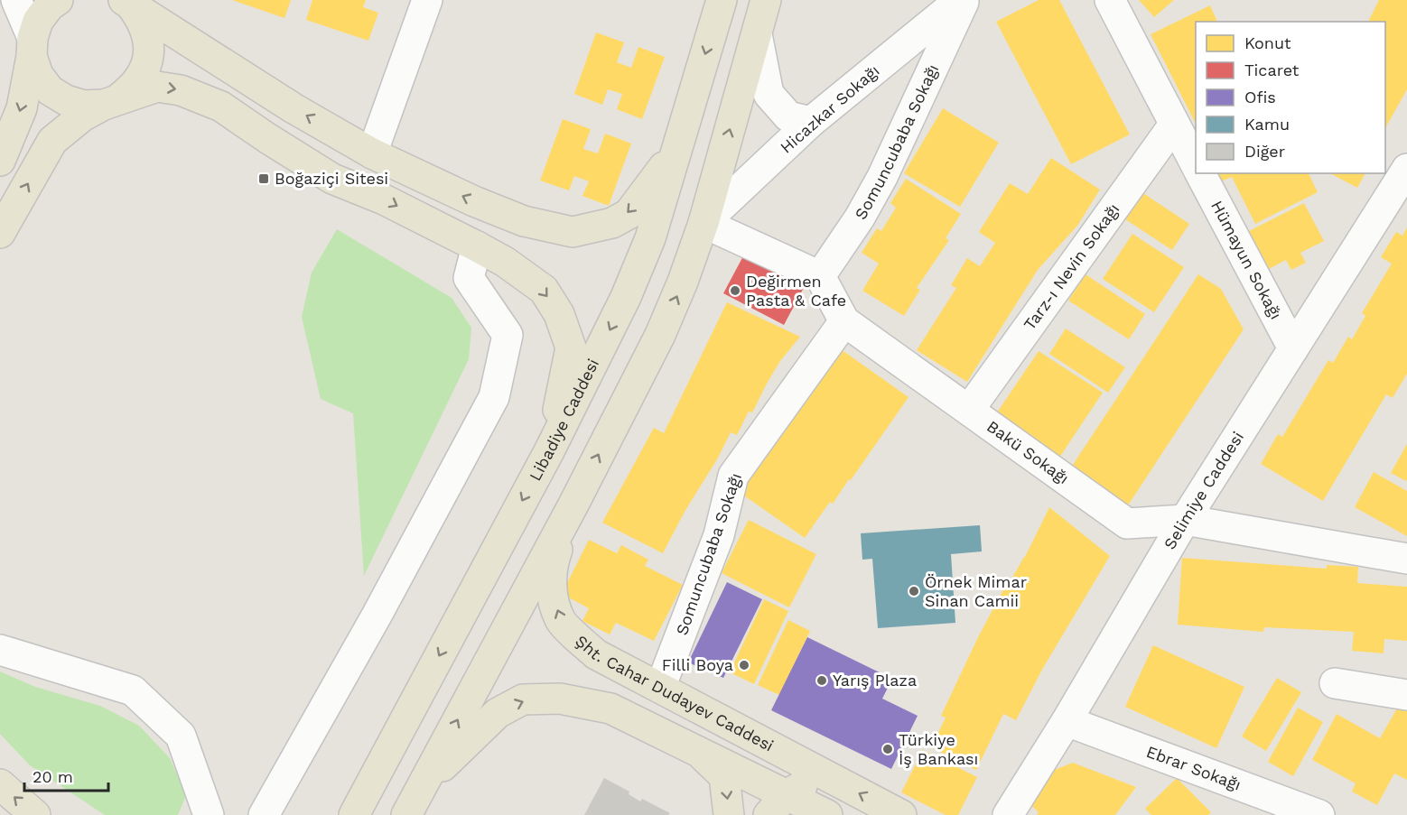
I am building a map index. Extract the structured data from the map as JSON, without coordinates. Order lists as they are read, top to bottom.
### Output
{
  "streets": {
    "main road": ["Libadiye Caddesi", "Şht. Cahar Dudayev Caddesi"],
    "street": [
      "Hicazkar Sokağı",
      "Somuncubaba Sokağı",
      "Hümayun Sokağı",
      "Tarz-ı Nevin Sokağı",
      "Bakü Sokağı",
      "Selimiye Caddesi",
      "Ebrar Sokağı"
    ]
  },
  "crossings": [
    ["Somuncubaba Sokağı", "Bakü Sokağı"],
    ["Somuncubaba Sokağı", "Şht. Cahar Dudayev Caddesi"],
    ["Hümayun Sokağı", "Selimiye Caddesi"],
    ["Tarz-ı Nevin Sokağı", "Bakü Sokağı"],
    ["Bakü Sokağı", "Selimiye Caddesi"],
    ["Selimiye Caddesi", "Ebrar Sokağı"]
  ],
  "one_way": ["Şht. Cahar Dudayev Caddesi"],
  "places": {
    "transit": ["Boğaziçi Sitesi"],
    "other": [
      "Değirmen Pasta & Cafe",
      "Örnek Mimar Sinan Camii",
      "Filli Boya",
      "Yarış Plaza",
      "Türkiye İş Bankası"
    ]
  },
  "legend": [
    "Konut",
    "Ticaret",
    "Ofis",
    "Kamu",
    "Diğer"
  ],
  "scale_bar": "20 m"
}
